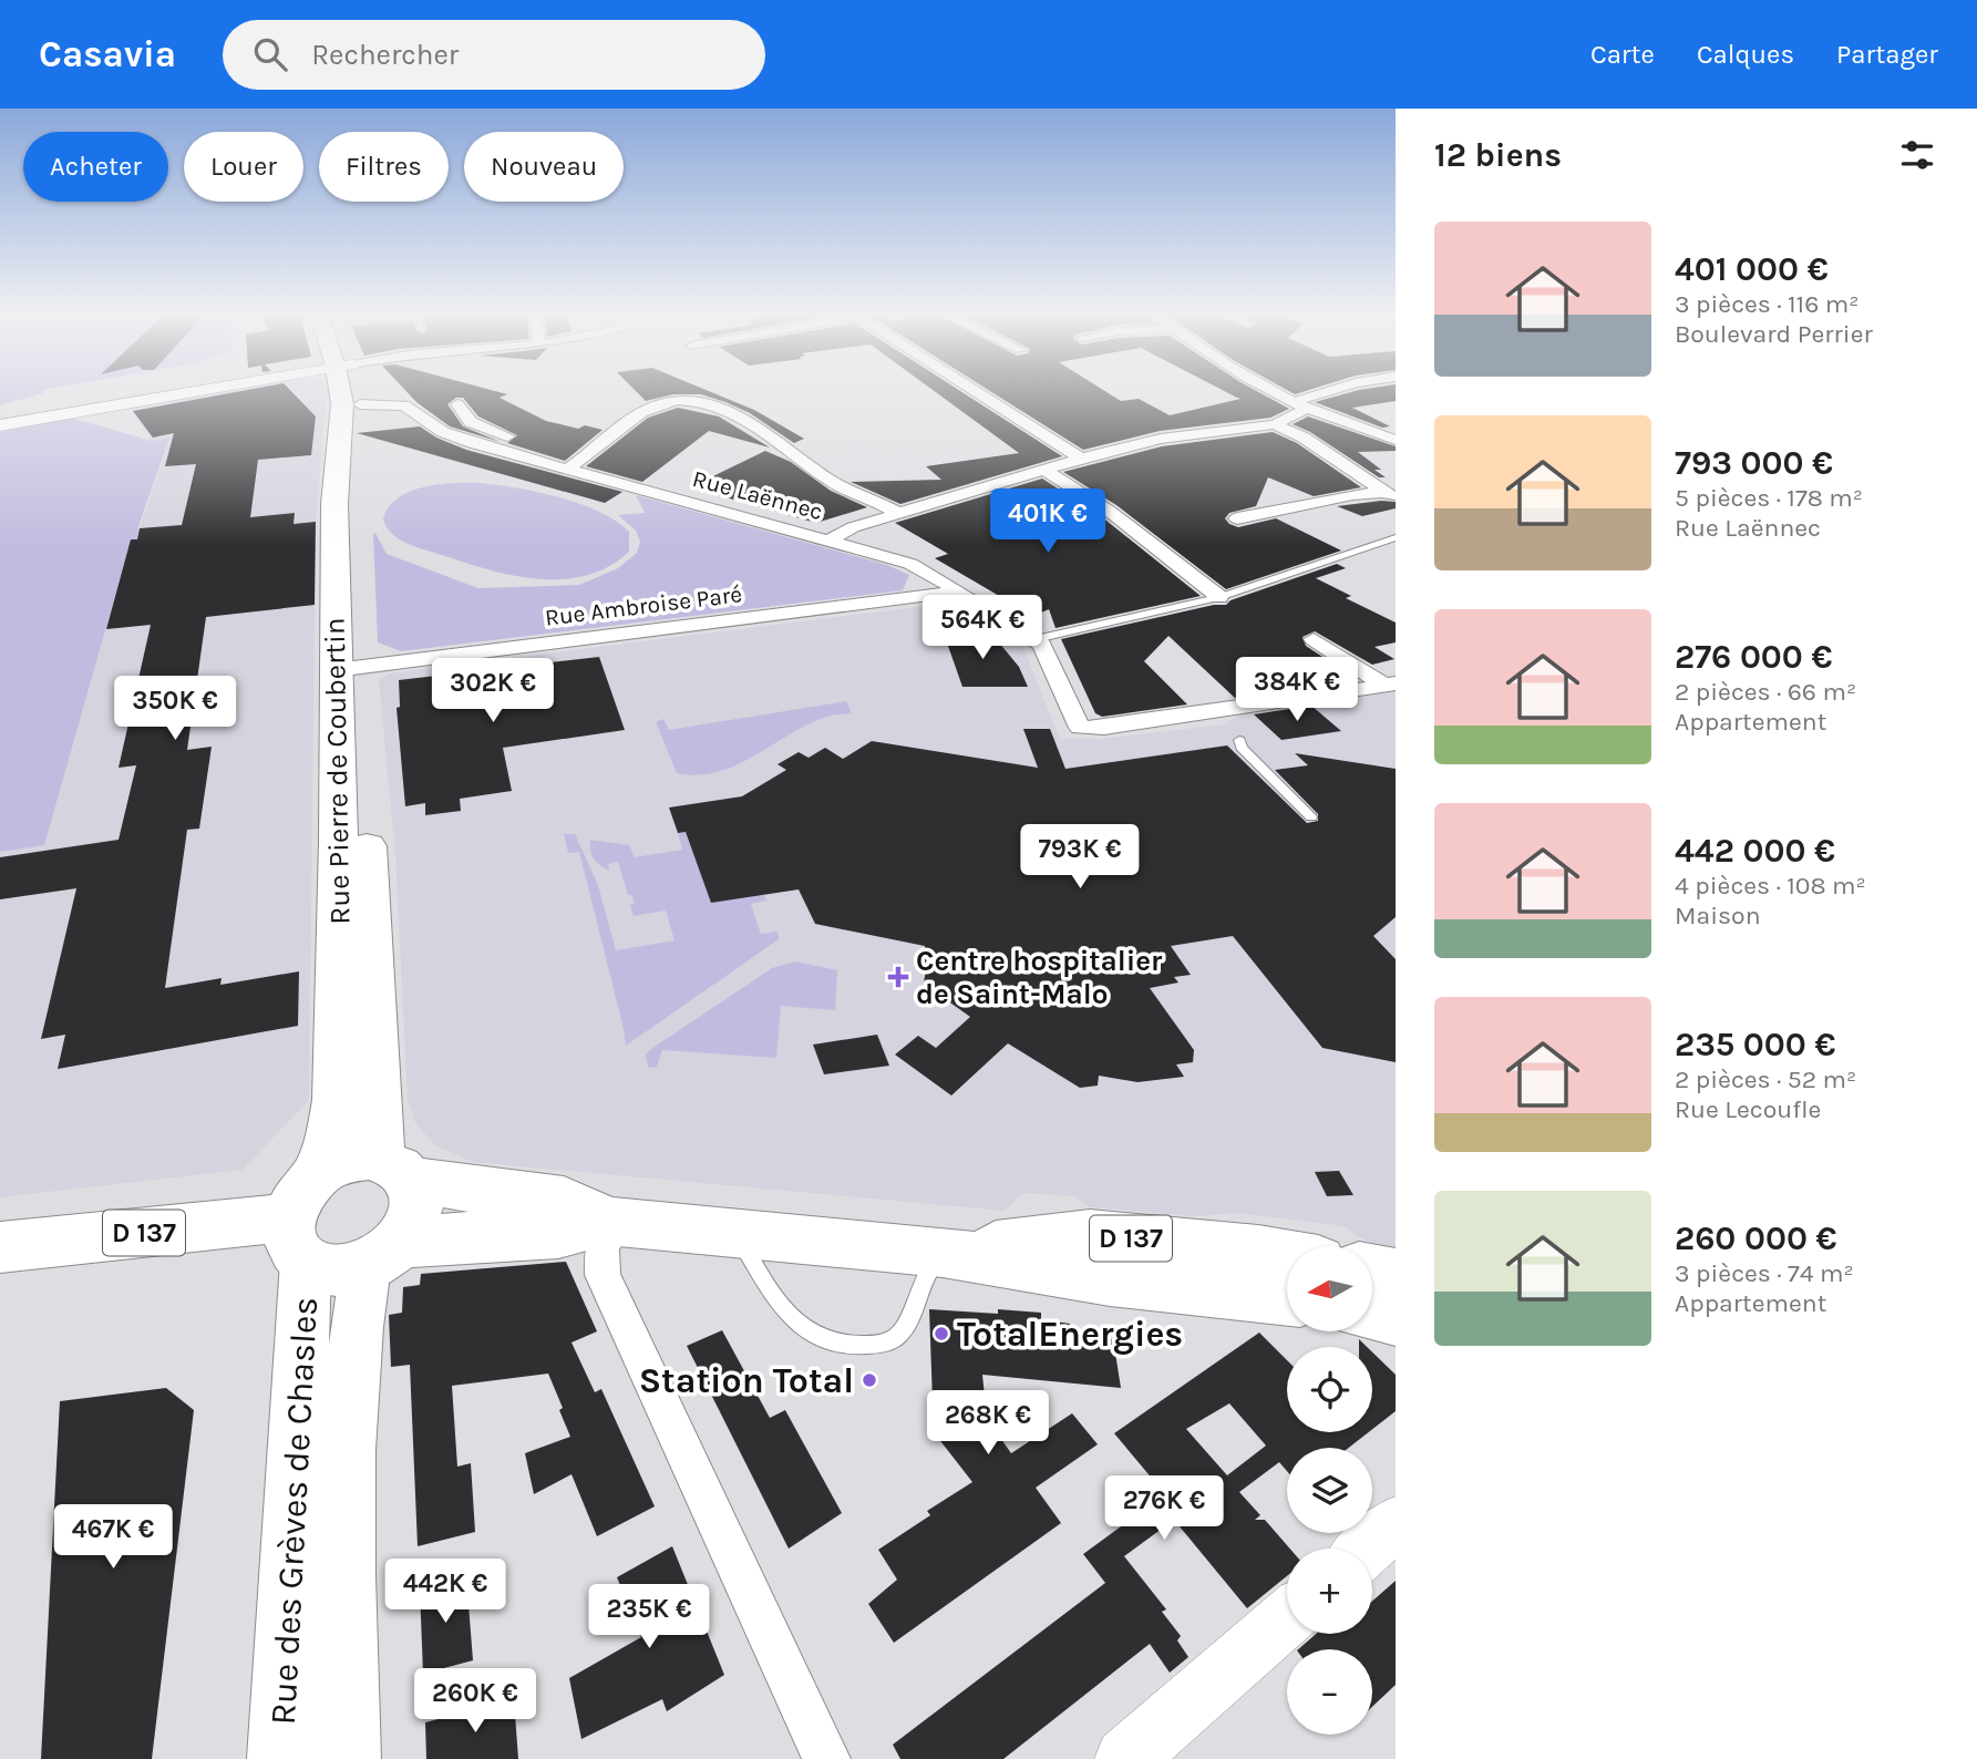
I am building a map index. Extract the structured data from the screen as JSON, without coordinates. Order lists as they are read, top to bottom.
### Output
{
  "streets": {
    "main road": ["Rue Pierre de Coubertin", "D 137", "Rue des Grèves de Chasles"],
    "street": ["Rue Laënnec", "Rue Ambroise Paré"]
  },
  "crossings": [
    ["Rue Laënnec", "Rue Ambroise Paré"],
    ["Rue Laënnec", "Rue Pierre de Coubertin"],
    ["Rue Ambroise Paré", "Rue Pierre de Coubertin"],
    ["Rue Pierre de Coubertin", "D 137"],
    ["Rue Pierre de Coubertin", "Rue des Grèves de Chasles"],
    ["D 137", "Rue des Grèves de Chasles"]
  ],
  "places": {
    "health": ["Centre hospitalier de Saint-Malo"],
    "other": ["TotalEnergies", "Station Total"]
  },
  "north": "left",
  "page": {
    "header": "Casavia",
    "search": "Rechercher",
    "nav": ["Carte", "Calques", "Partager"],
    "heading": "12 biens",
    "chip": [
      "Acheter",
      "Louer",
      "Filtres",
      "Nouveau"
    ],
    "list": [
      {
        "name": "401 000 €",
        "note": "3 pièces · 116 m² · Boulevard Perrier"
      },
      {
        "name": "793 000 €",
        "note": "5 pièces · 178 m² · Rue Laënnec"
      },
      {
        "name": "276 000 €",
        "note": "2 pièces · 66 m² · Appartement"
      },
      {
        "name": "442 000 €",
        "note": "4 pièces · 108 m² · Maison"
      },
      {
        "name": "235 000 €",
        "note": "2 pièces · 52 m² · Rue Lecoufle"
      },
      {
        "name": "260 000 €",
        "note": "3 pièces · 74 m² · Appartement"
      }
    ],
    "price": [
      "401K €",
      "564K €",
      "384K €",
      "302K €",
      "350K €",
      "793K €",
      "268K €",
      "276K €",
      "467K €",
      "442K €",
      "235K €",
      "260K €"
    ],
    "map_buttons": ["+", "−"]
  }
}
